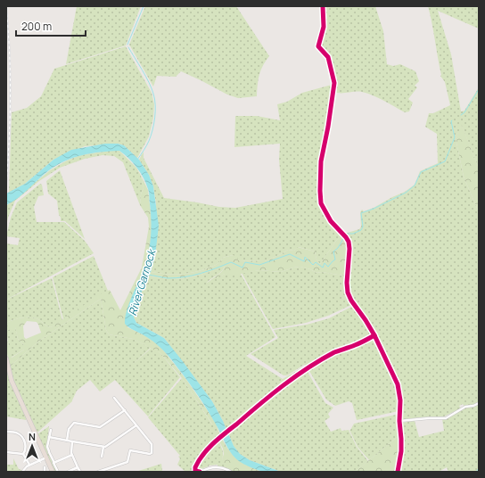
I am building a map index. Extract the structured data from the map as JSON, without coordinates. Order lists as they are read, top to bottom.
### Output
{
  "water": ["River Garnock"],
  "scale_bar": "200 m",
  "north": "top"
}
